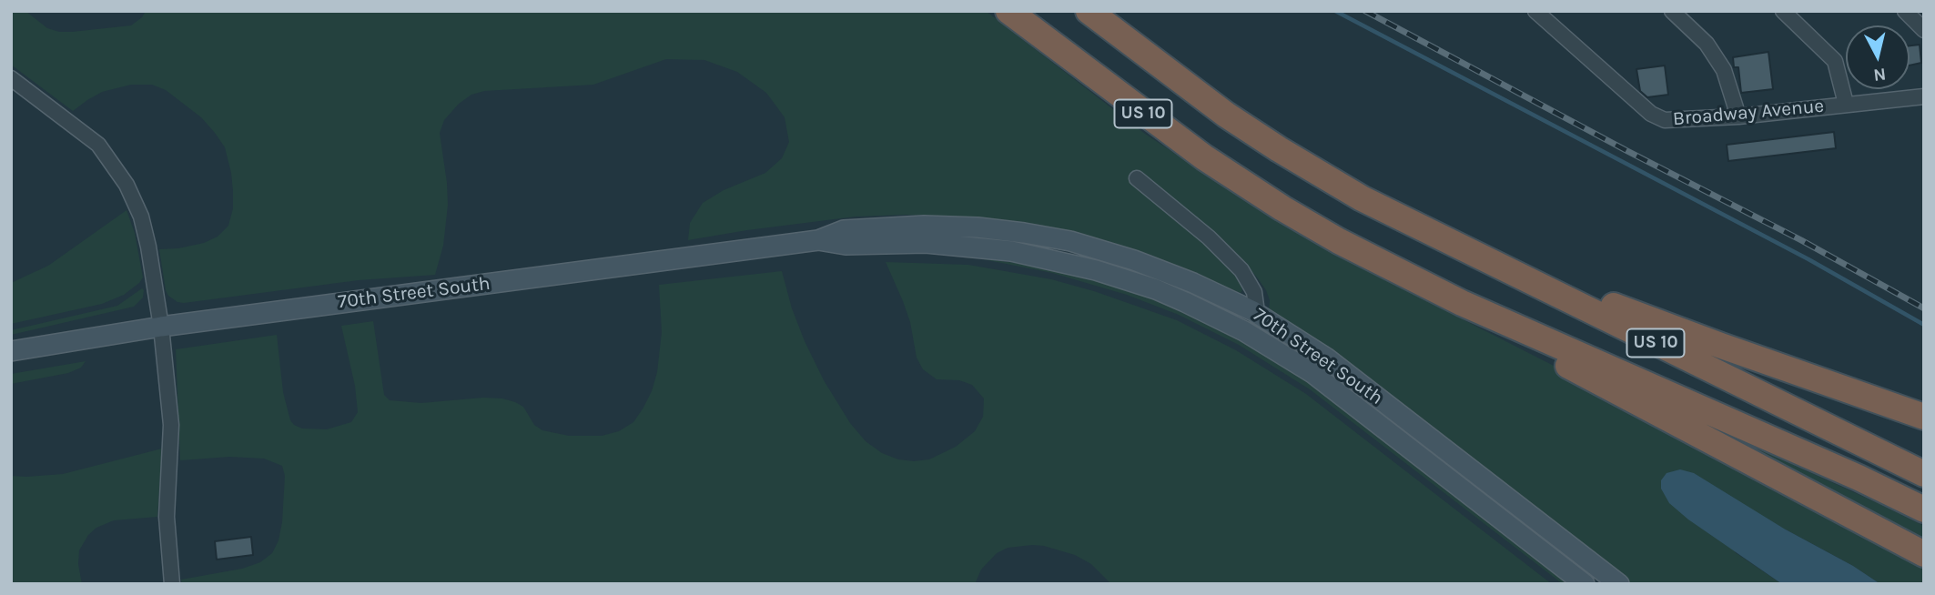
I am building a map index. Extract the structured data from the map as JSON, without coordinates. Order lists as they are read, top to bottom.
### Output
{
  "streets": {
    "highway": ["US 10"],
    "main road": ["70th Street South"],
    "street": ["Broadway Avenue"]
  },
  "north": "bottom"
}
